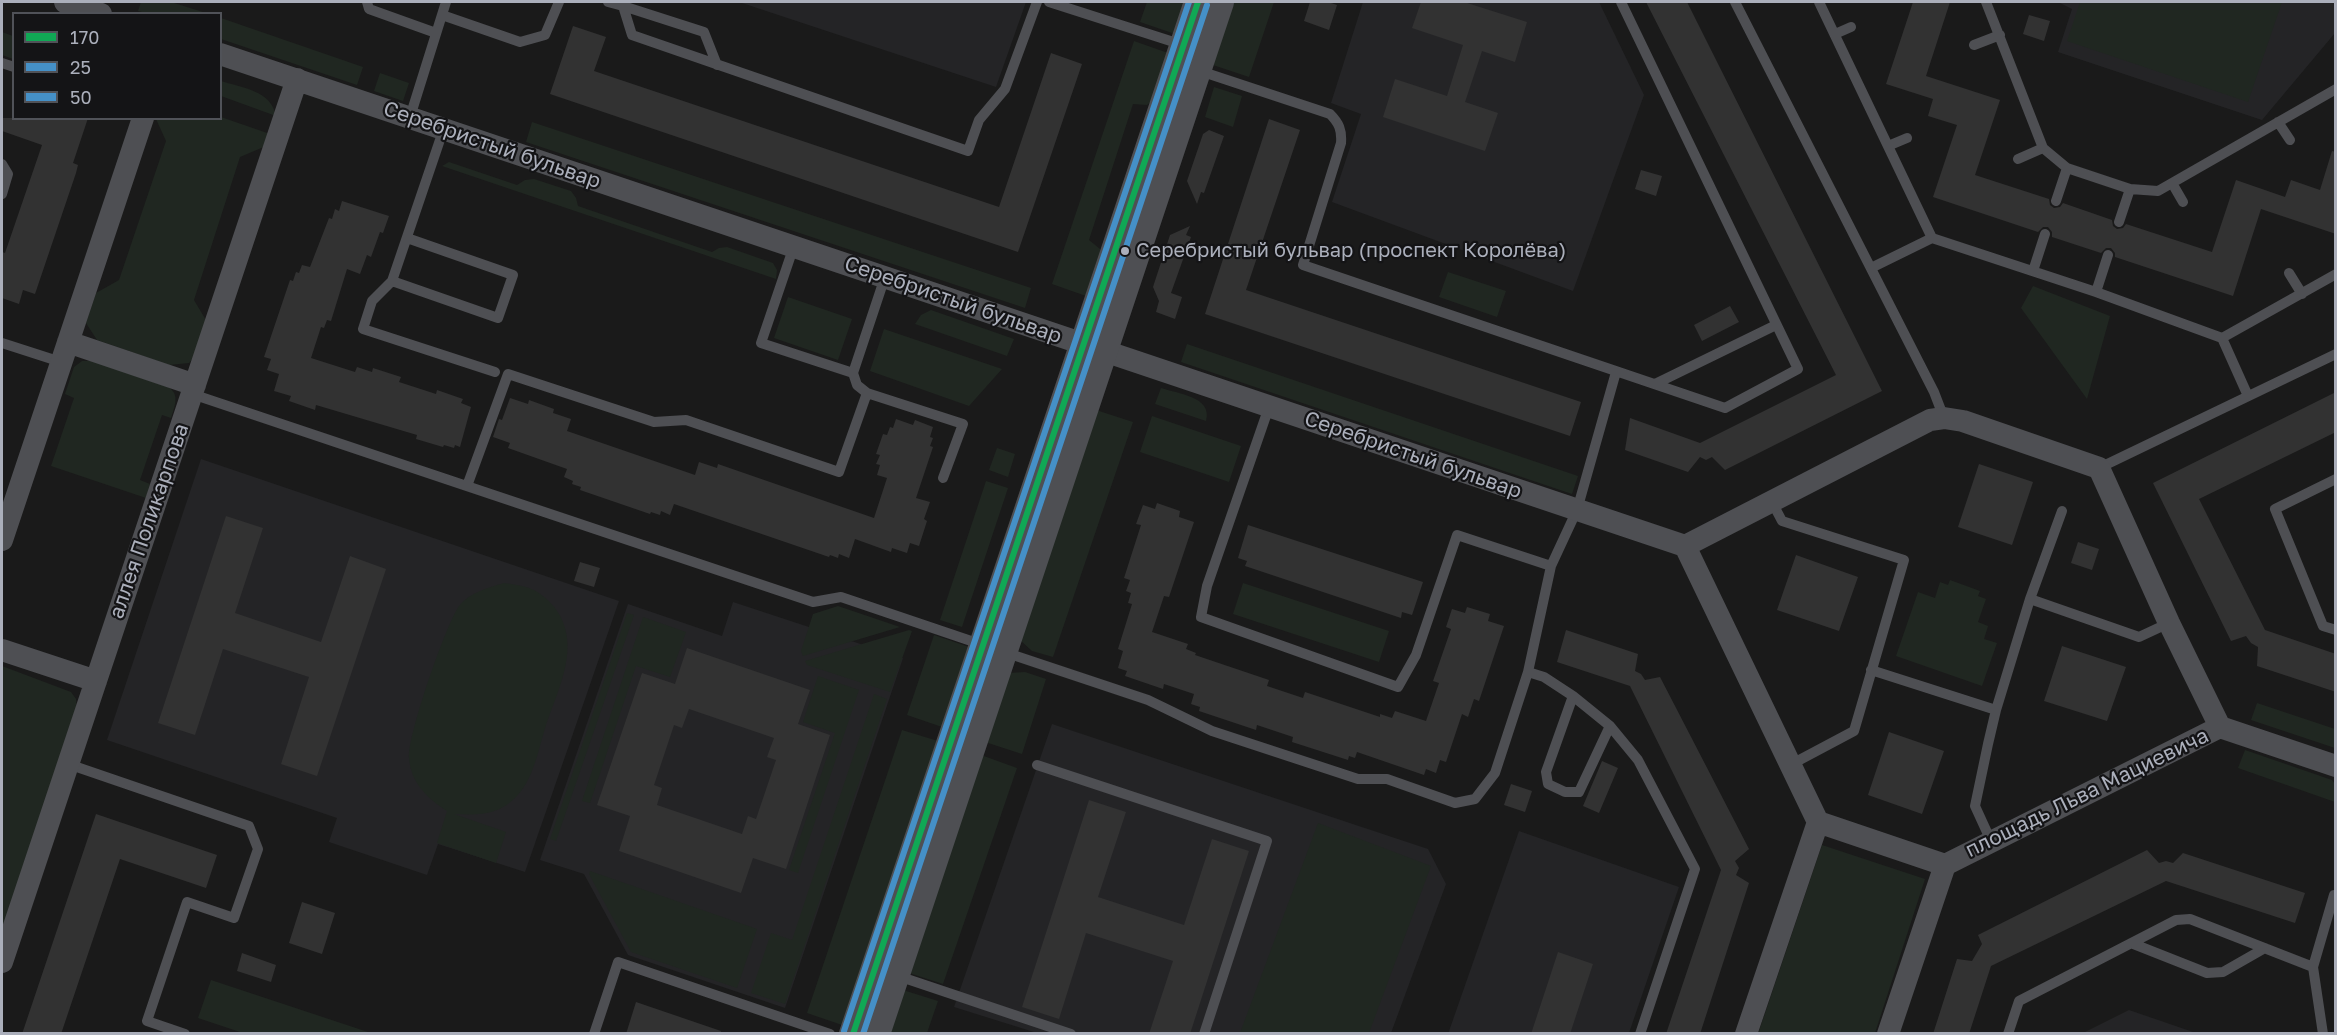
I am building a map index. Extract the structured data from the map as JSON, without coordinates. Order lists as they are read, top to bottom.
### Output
{
  "streets": {
    "street": ["Серебристый бульвар", "аллея Поликарпова", "площадь Льва Мациевича"]
  },
  "crossings": [
    ["Серебристый бульвар", "аллея Поликарпова"]
  ],
  "places": ["Серебристый бульвар (проспект Королёва)"],
  "lines": ["transit line 170", "transit line 50", "transit line 25"],
  "legend": ["170", "25", "50"]
}
